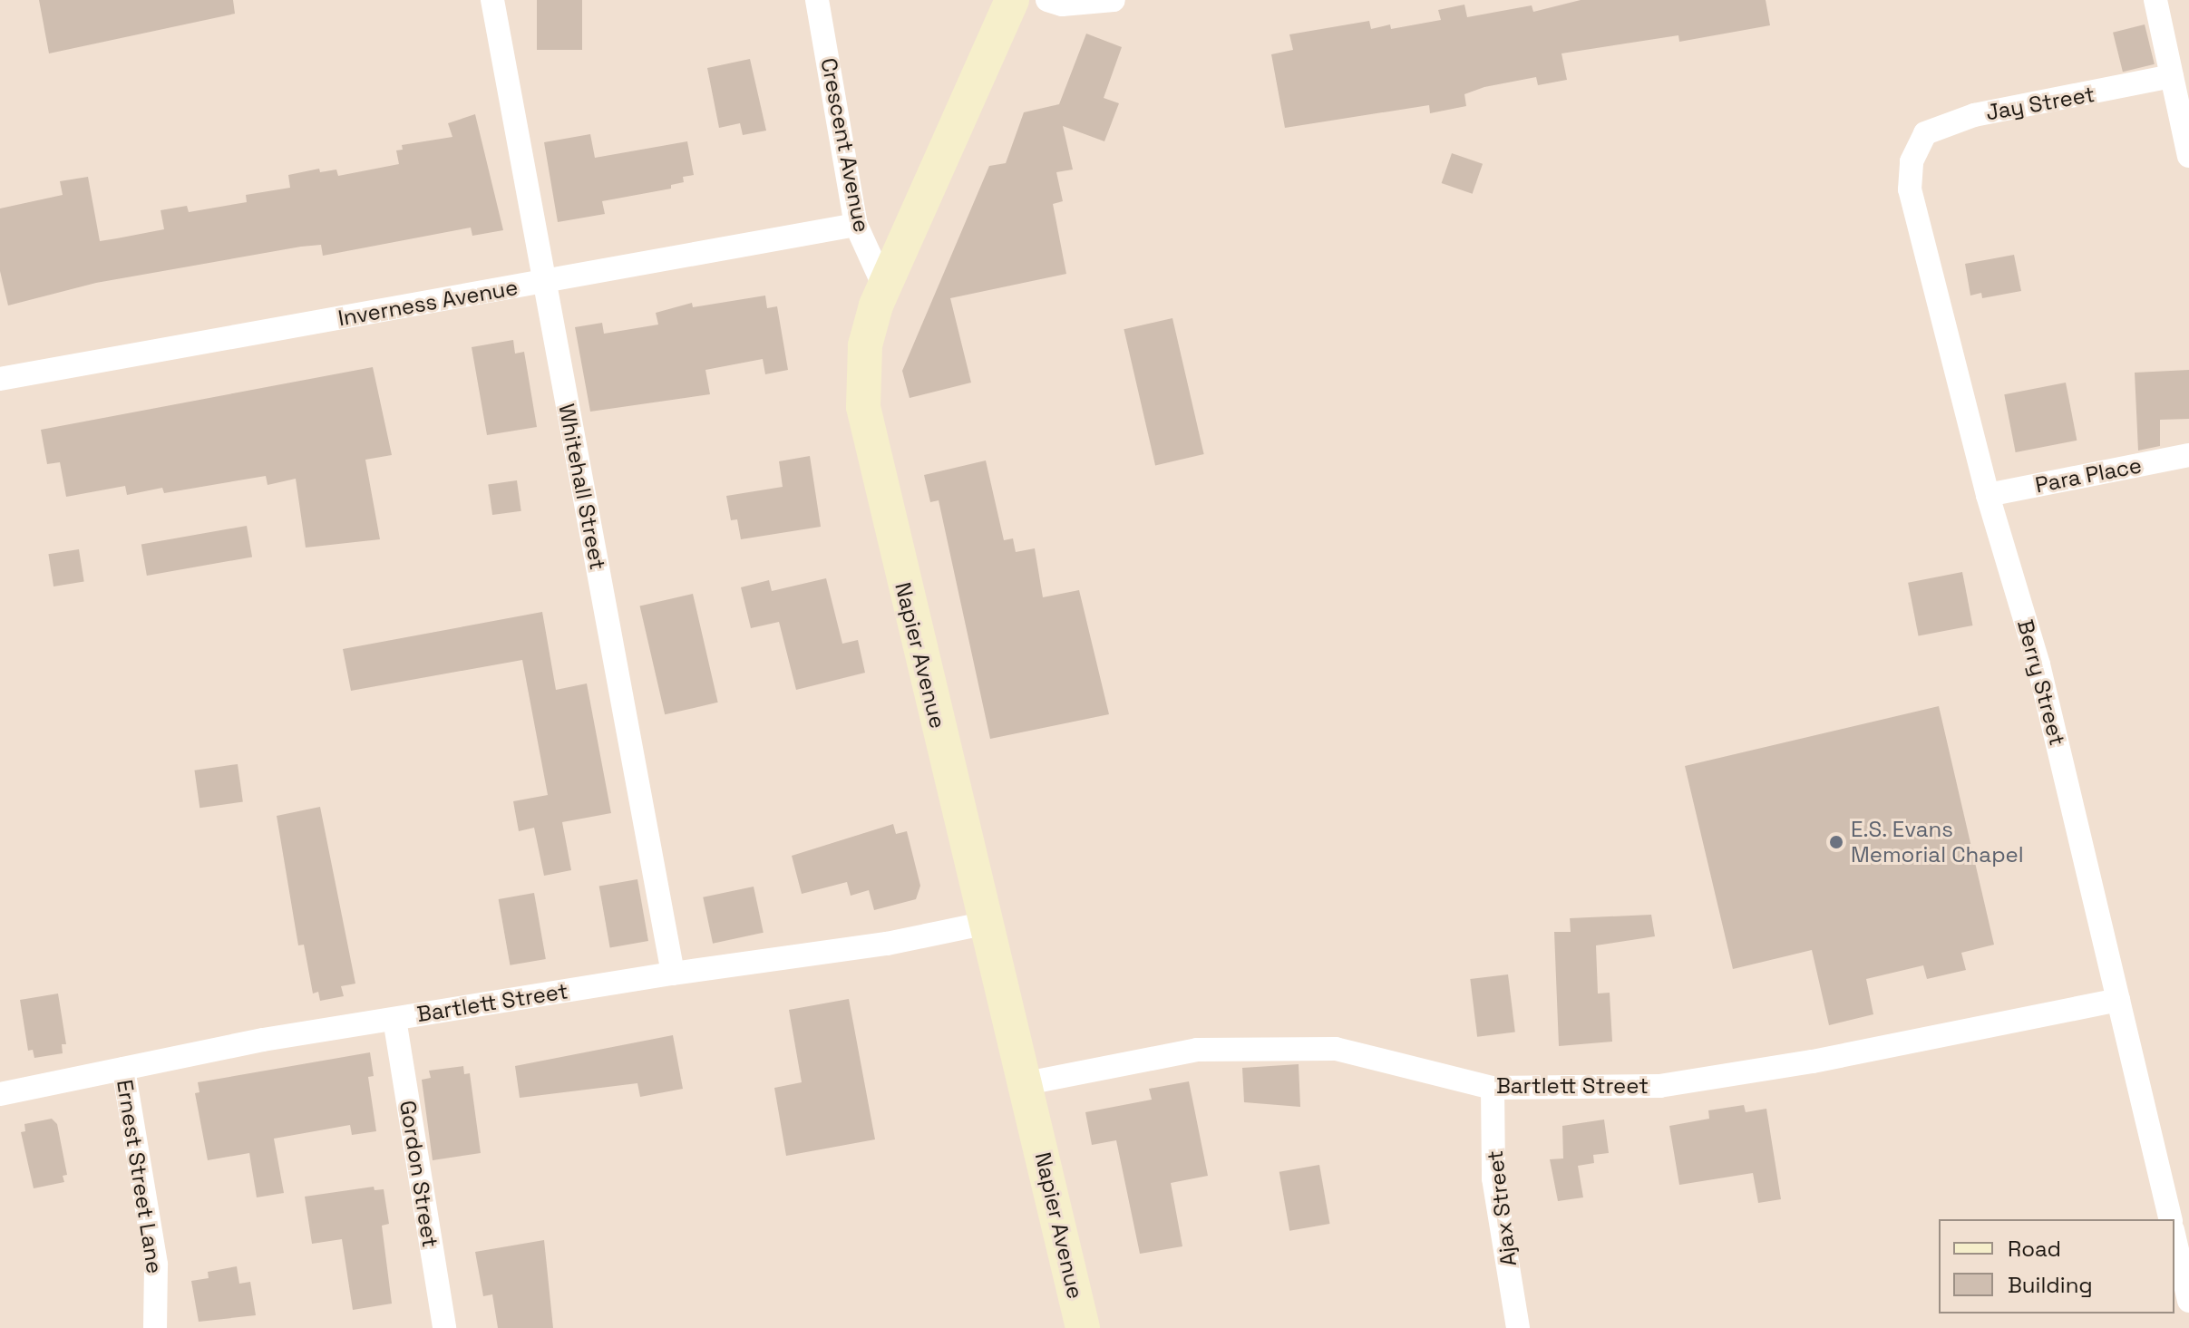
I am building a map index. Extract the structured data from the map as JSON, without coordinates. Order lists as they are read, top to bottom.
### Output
{
  "streets": {
    "street": [
      "Jay Street",
      "Crescent Avenue",
      "Inverness Avenue",
      "Para Place",
      "Whitehall Street",
      "Napier Avenue",
      "Berry Street",
      "Bartlett Street",
      "Gordon Street",
      "Ernest Street Lane",
      "Ajax Street"
    ]
  },
  "crossings": [
    ["Jay Street", "Berry Street"],
    ["Crescent Avenue", "Inverness Avenue"],
    ["Crescent Avenue", "Napier Avenue"],
    ["Inverness Avenue", "Whitehall Street"],
    ["Para Place", "Berry Street"],
    ["Whitehall Street", "Bartlett Street"],
    ["Napier Avenue", "Bartlett Street"],
    ["Berry Street", "Bartlett Street"],
    ["Bartlett Street", "Gordon Street"],
    ["Bartlett Street", "Ernest Street Lane"],
    ["Bartlett Street", "Ajax Street"]
  ],
  "places": ["E.S. Evans Memorial Chapel"],
  "legend": ["Road", "Building"]
}
